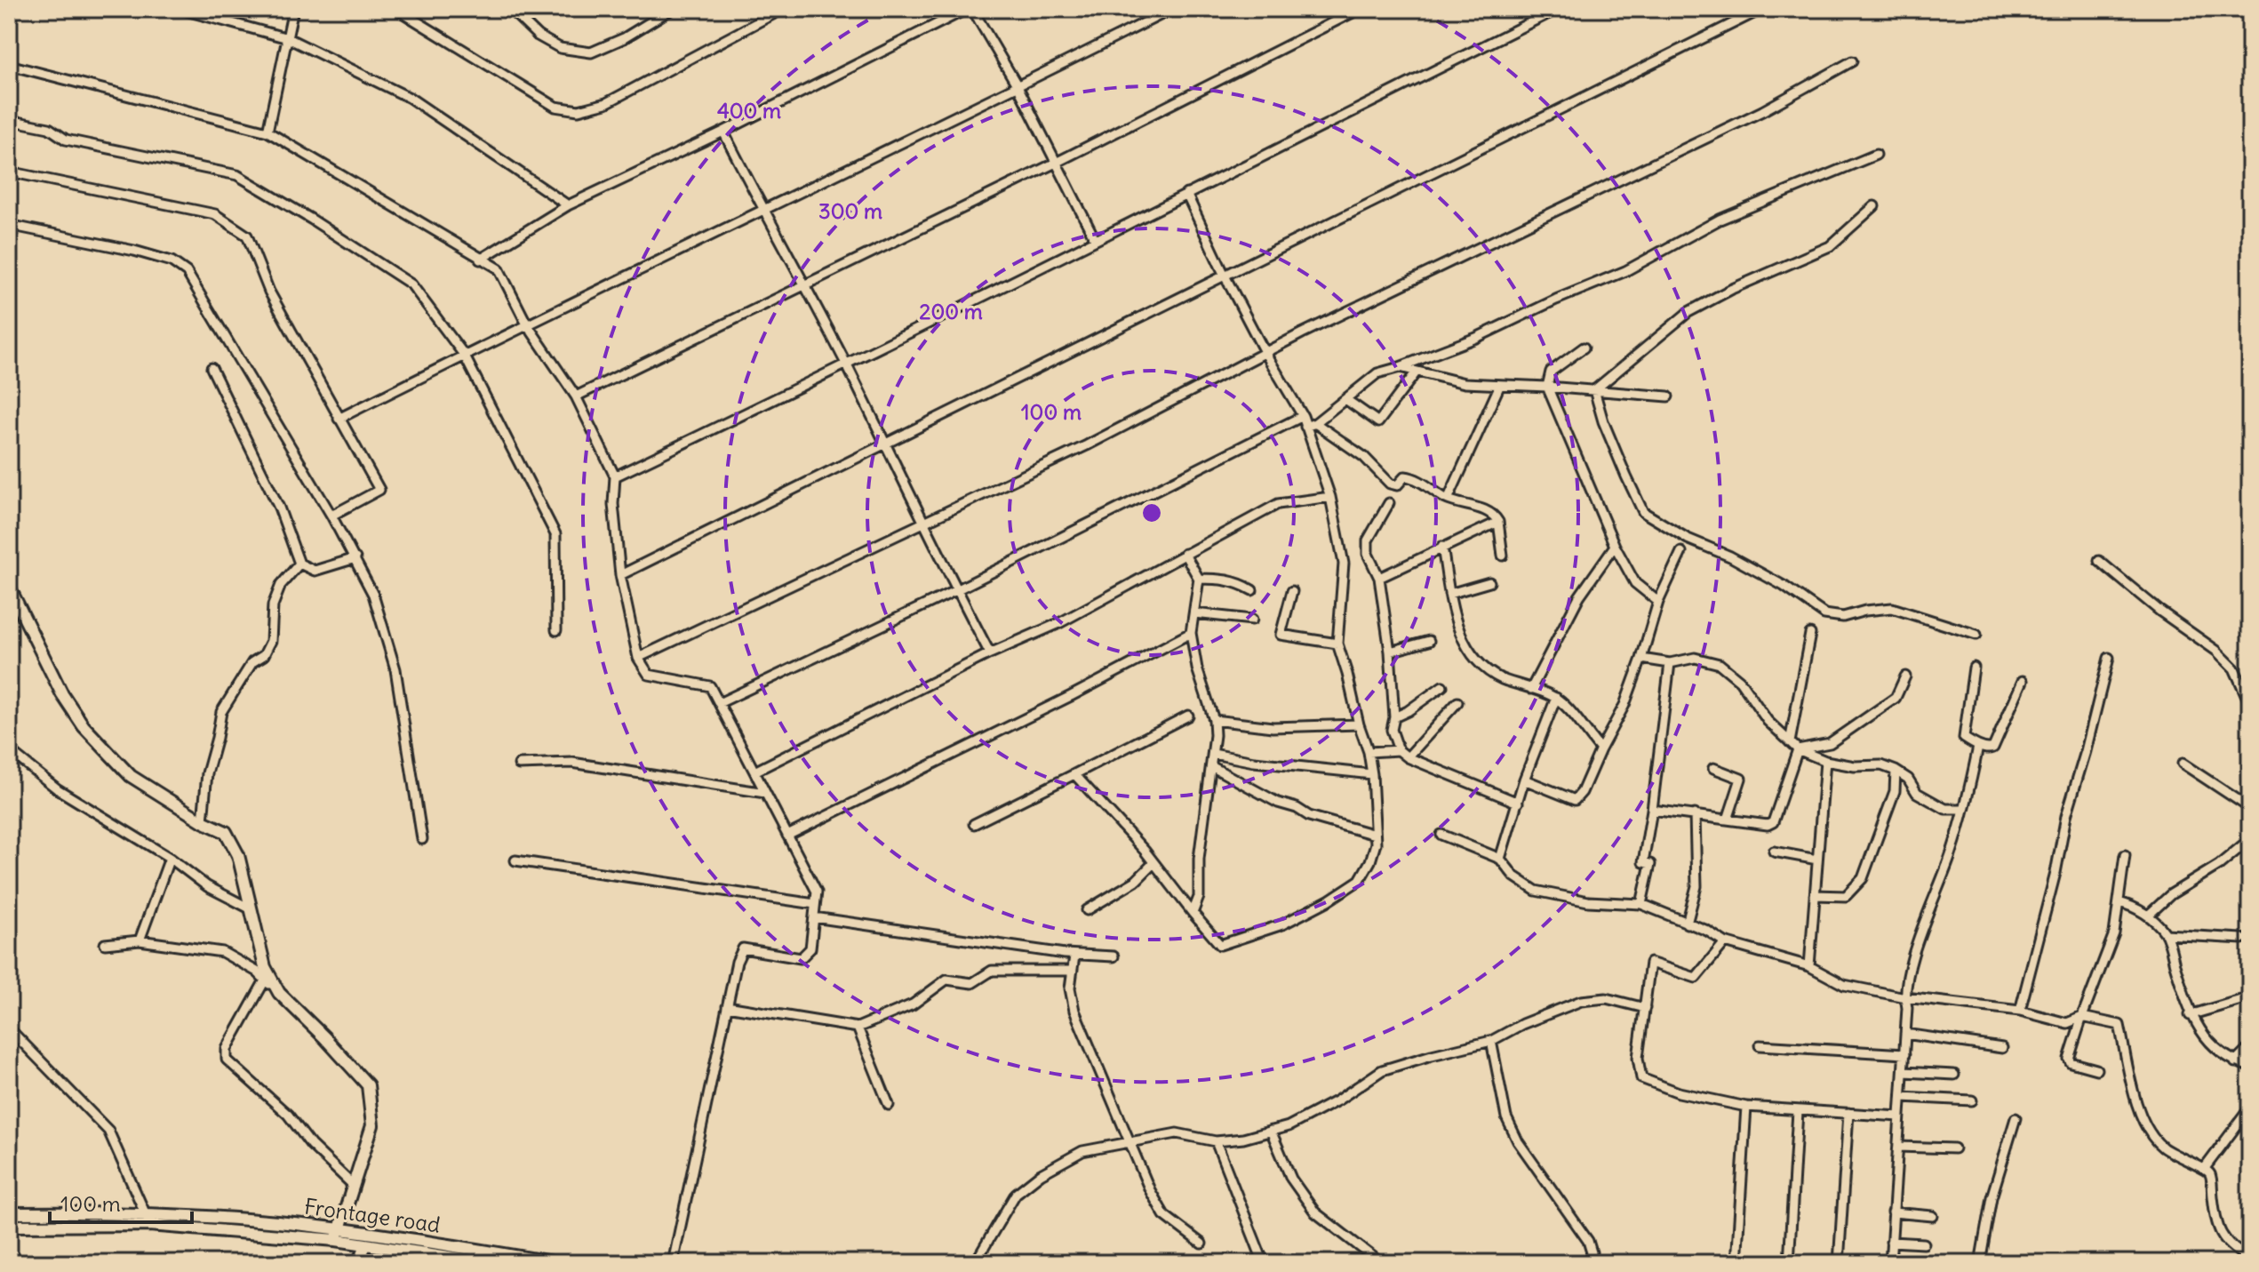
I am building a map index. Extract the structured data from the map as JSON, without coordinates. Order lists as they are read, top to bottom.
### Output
{
  "streets": {
    "main road": ["Frontage road"]
  },
  "scale_bar": "100 m",
  "rings": [
    "400 m",
    "300 m",
    "200 m",
    "100 m"
  ]
}
